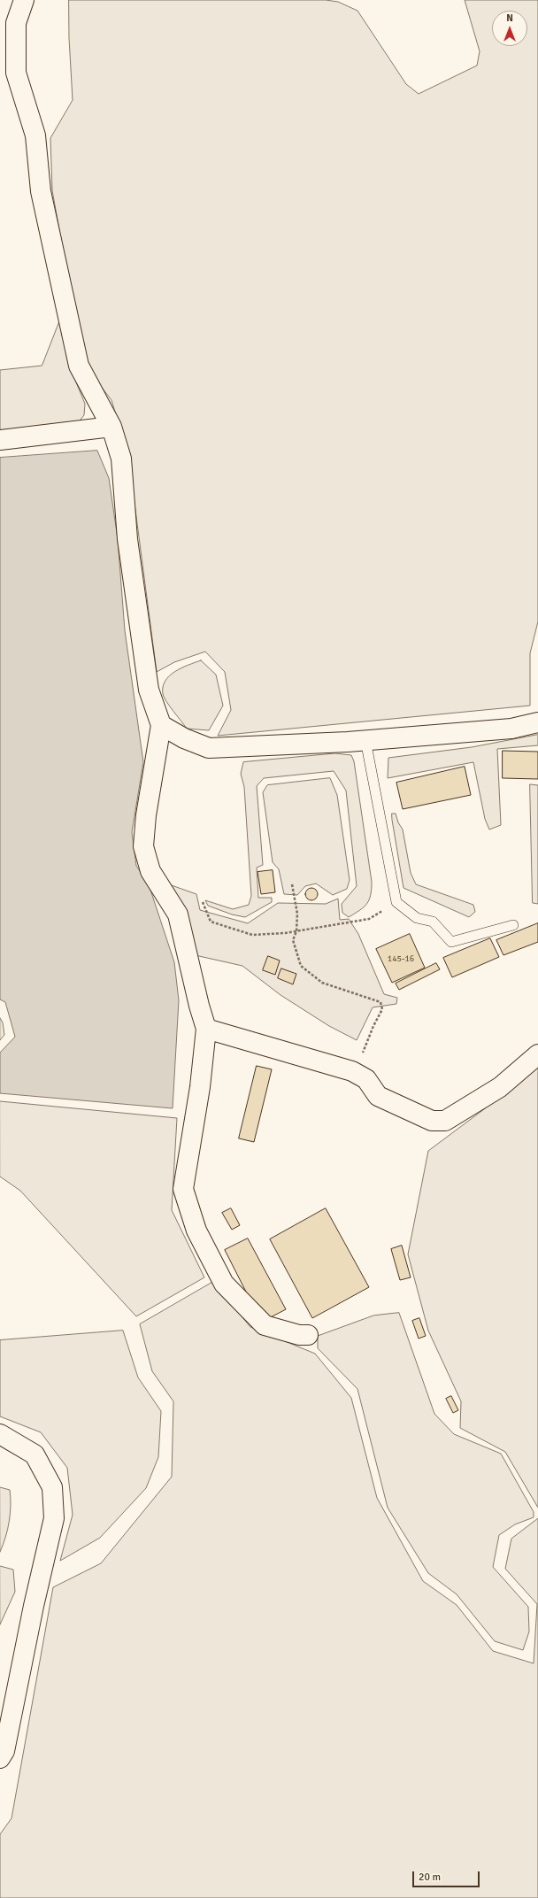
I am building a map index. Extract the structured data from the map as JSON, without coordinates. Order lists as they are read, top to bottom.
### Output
{
  "house_numbers": ["145-16"],
  "scale_bar": "20 m",
  "north": "top"
}
